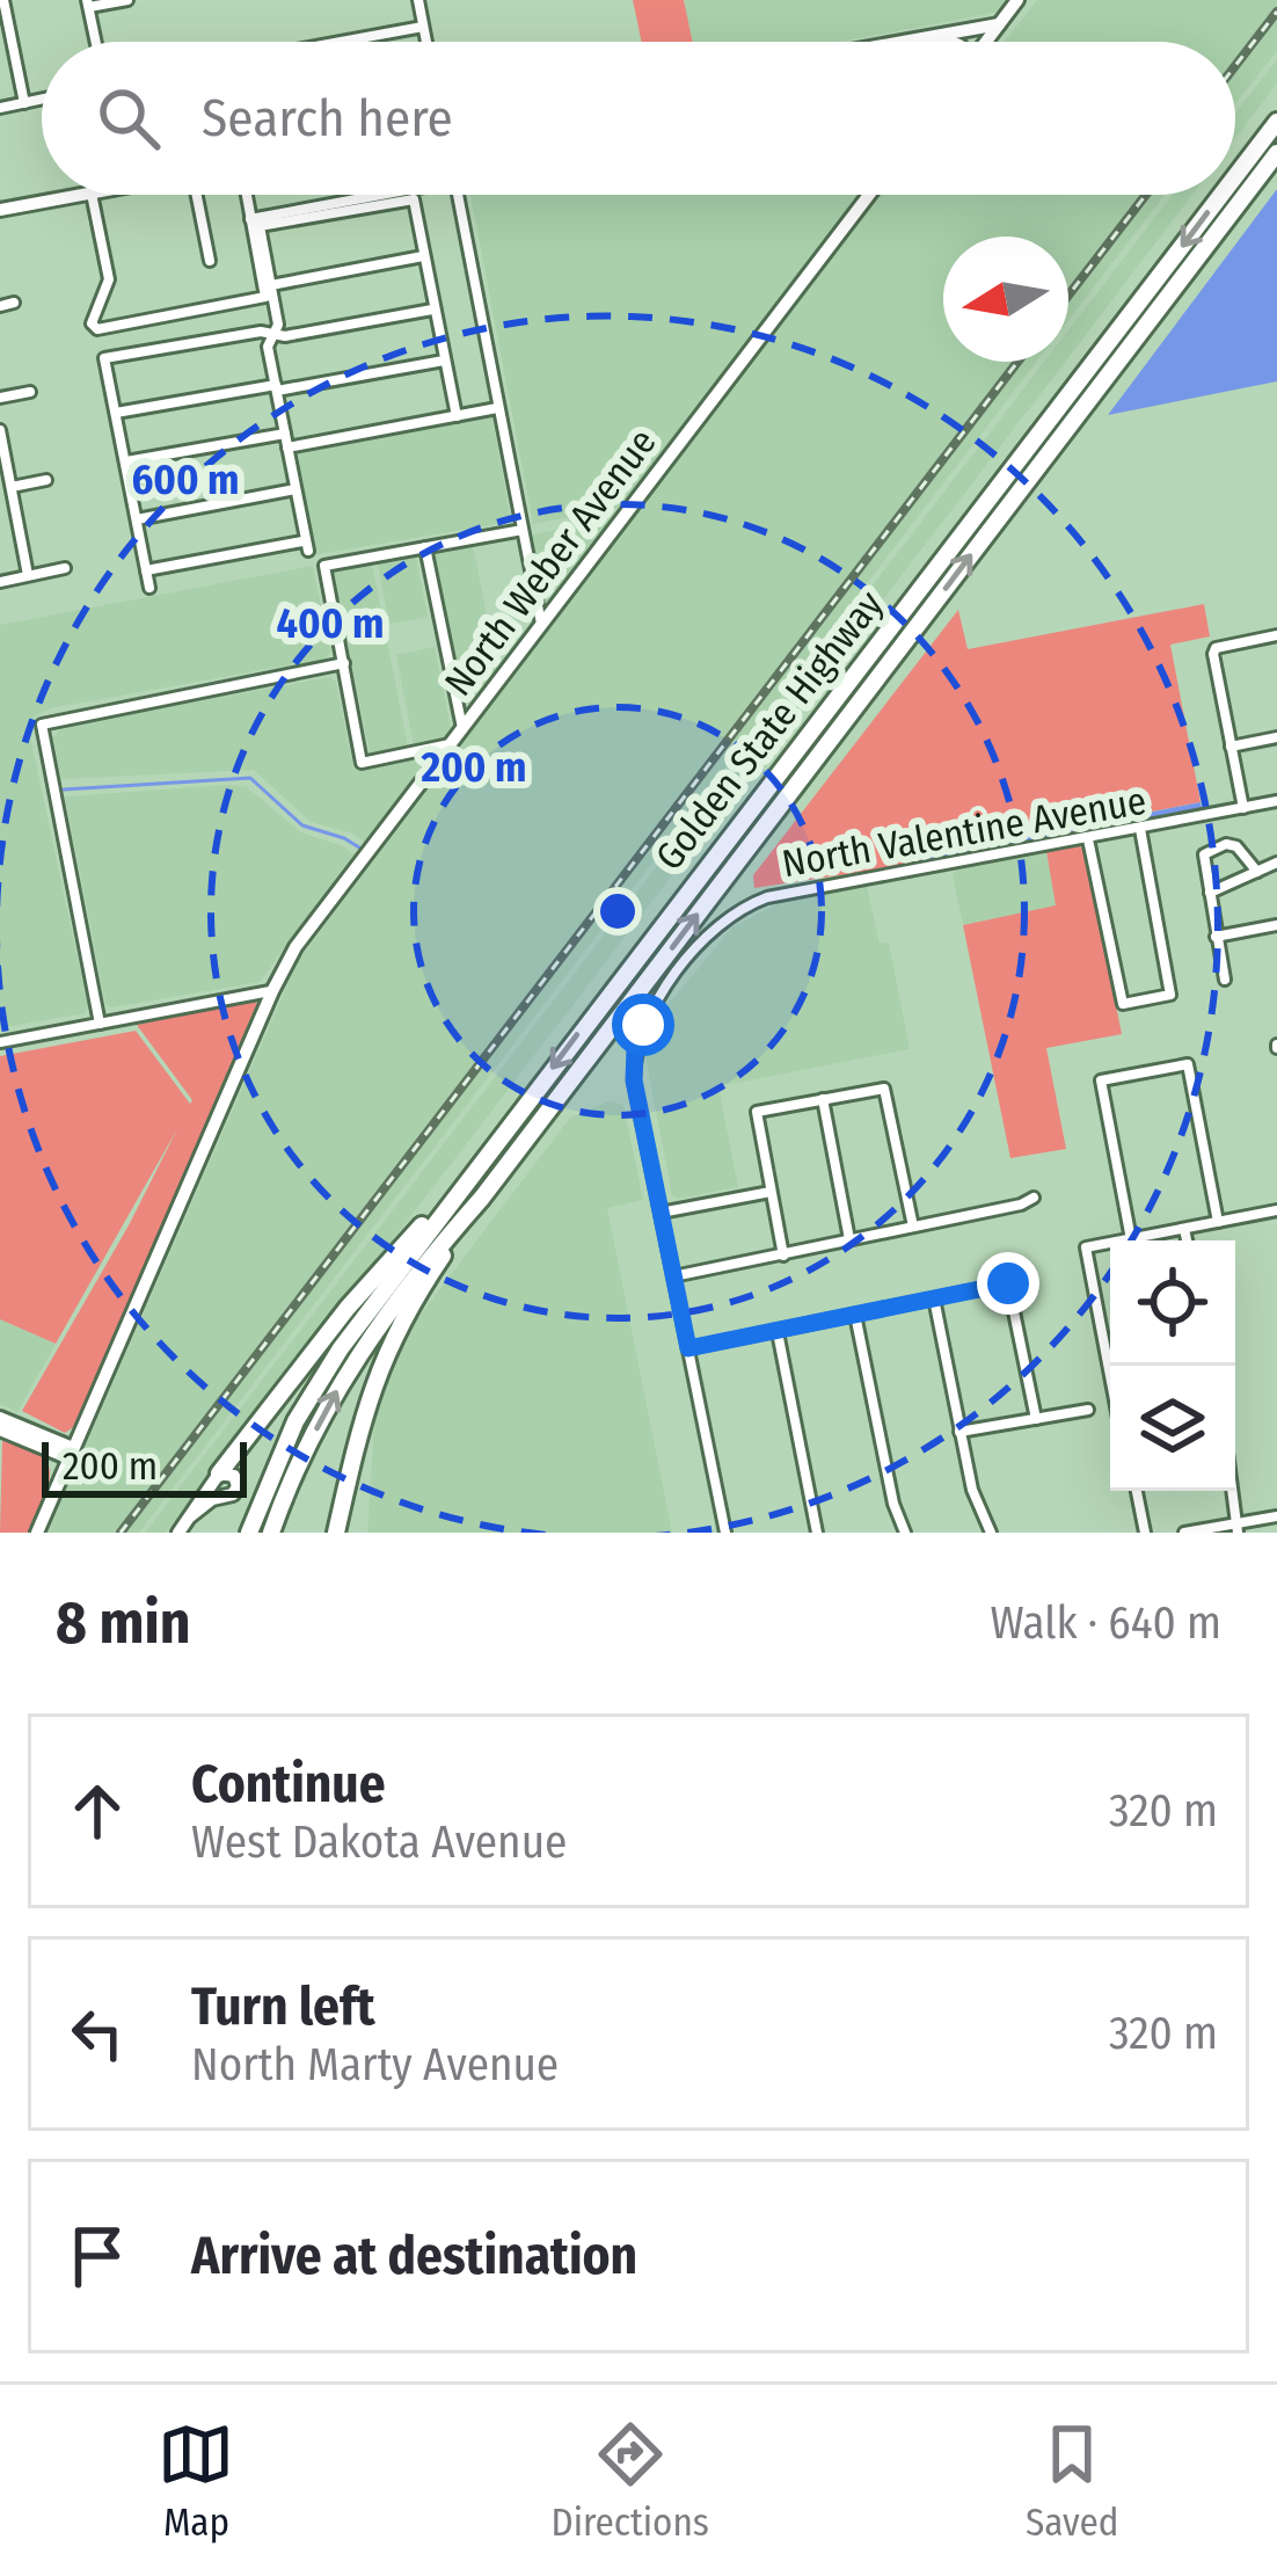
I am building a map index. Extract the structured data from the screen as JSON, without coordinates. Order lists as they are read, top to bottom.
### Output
{
  "streets": {
    "highway": ["Golden State Highway"],
    "main road": ["North Weber Avenue"],
    "street": ["North Valentine Avenue"]
  },
  "scale_bar": "200 m",
  "north": "left",
  "page": {
    "search": "Search here",
    "scale": "200 m",
    "heading": ["8 min", "Walk · 640 m"],
    "list": [
      ["Continue", "West Dakota Avenue", "320 m"],
      ["Turn left", "North Marty Avenue", "320 m"],
      "Arrive at destination"
    ],
    "nav": ["Map", "Directions", "Saved"]
  },
  "rings": ["600 m", "400 m", "200 m"]
}
